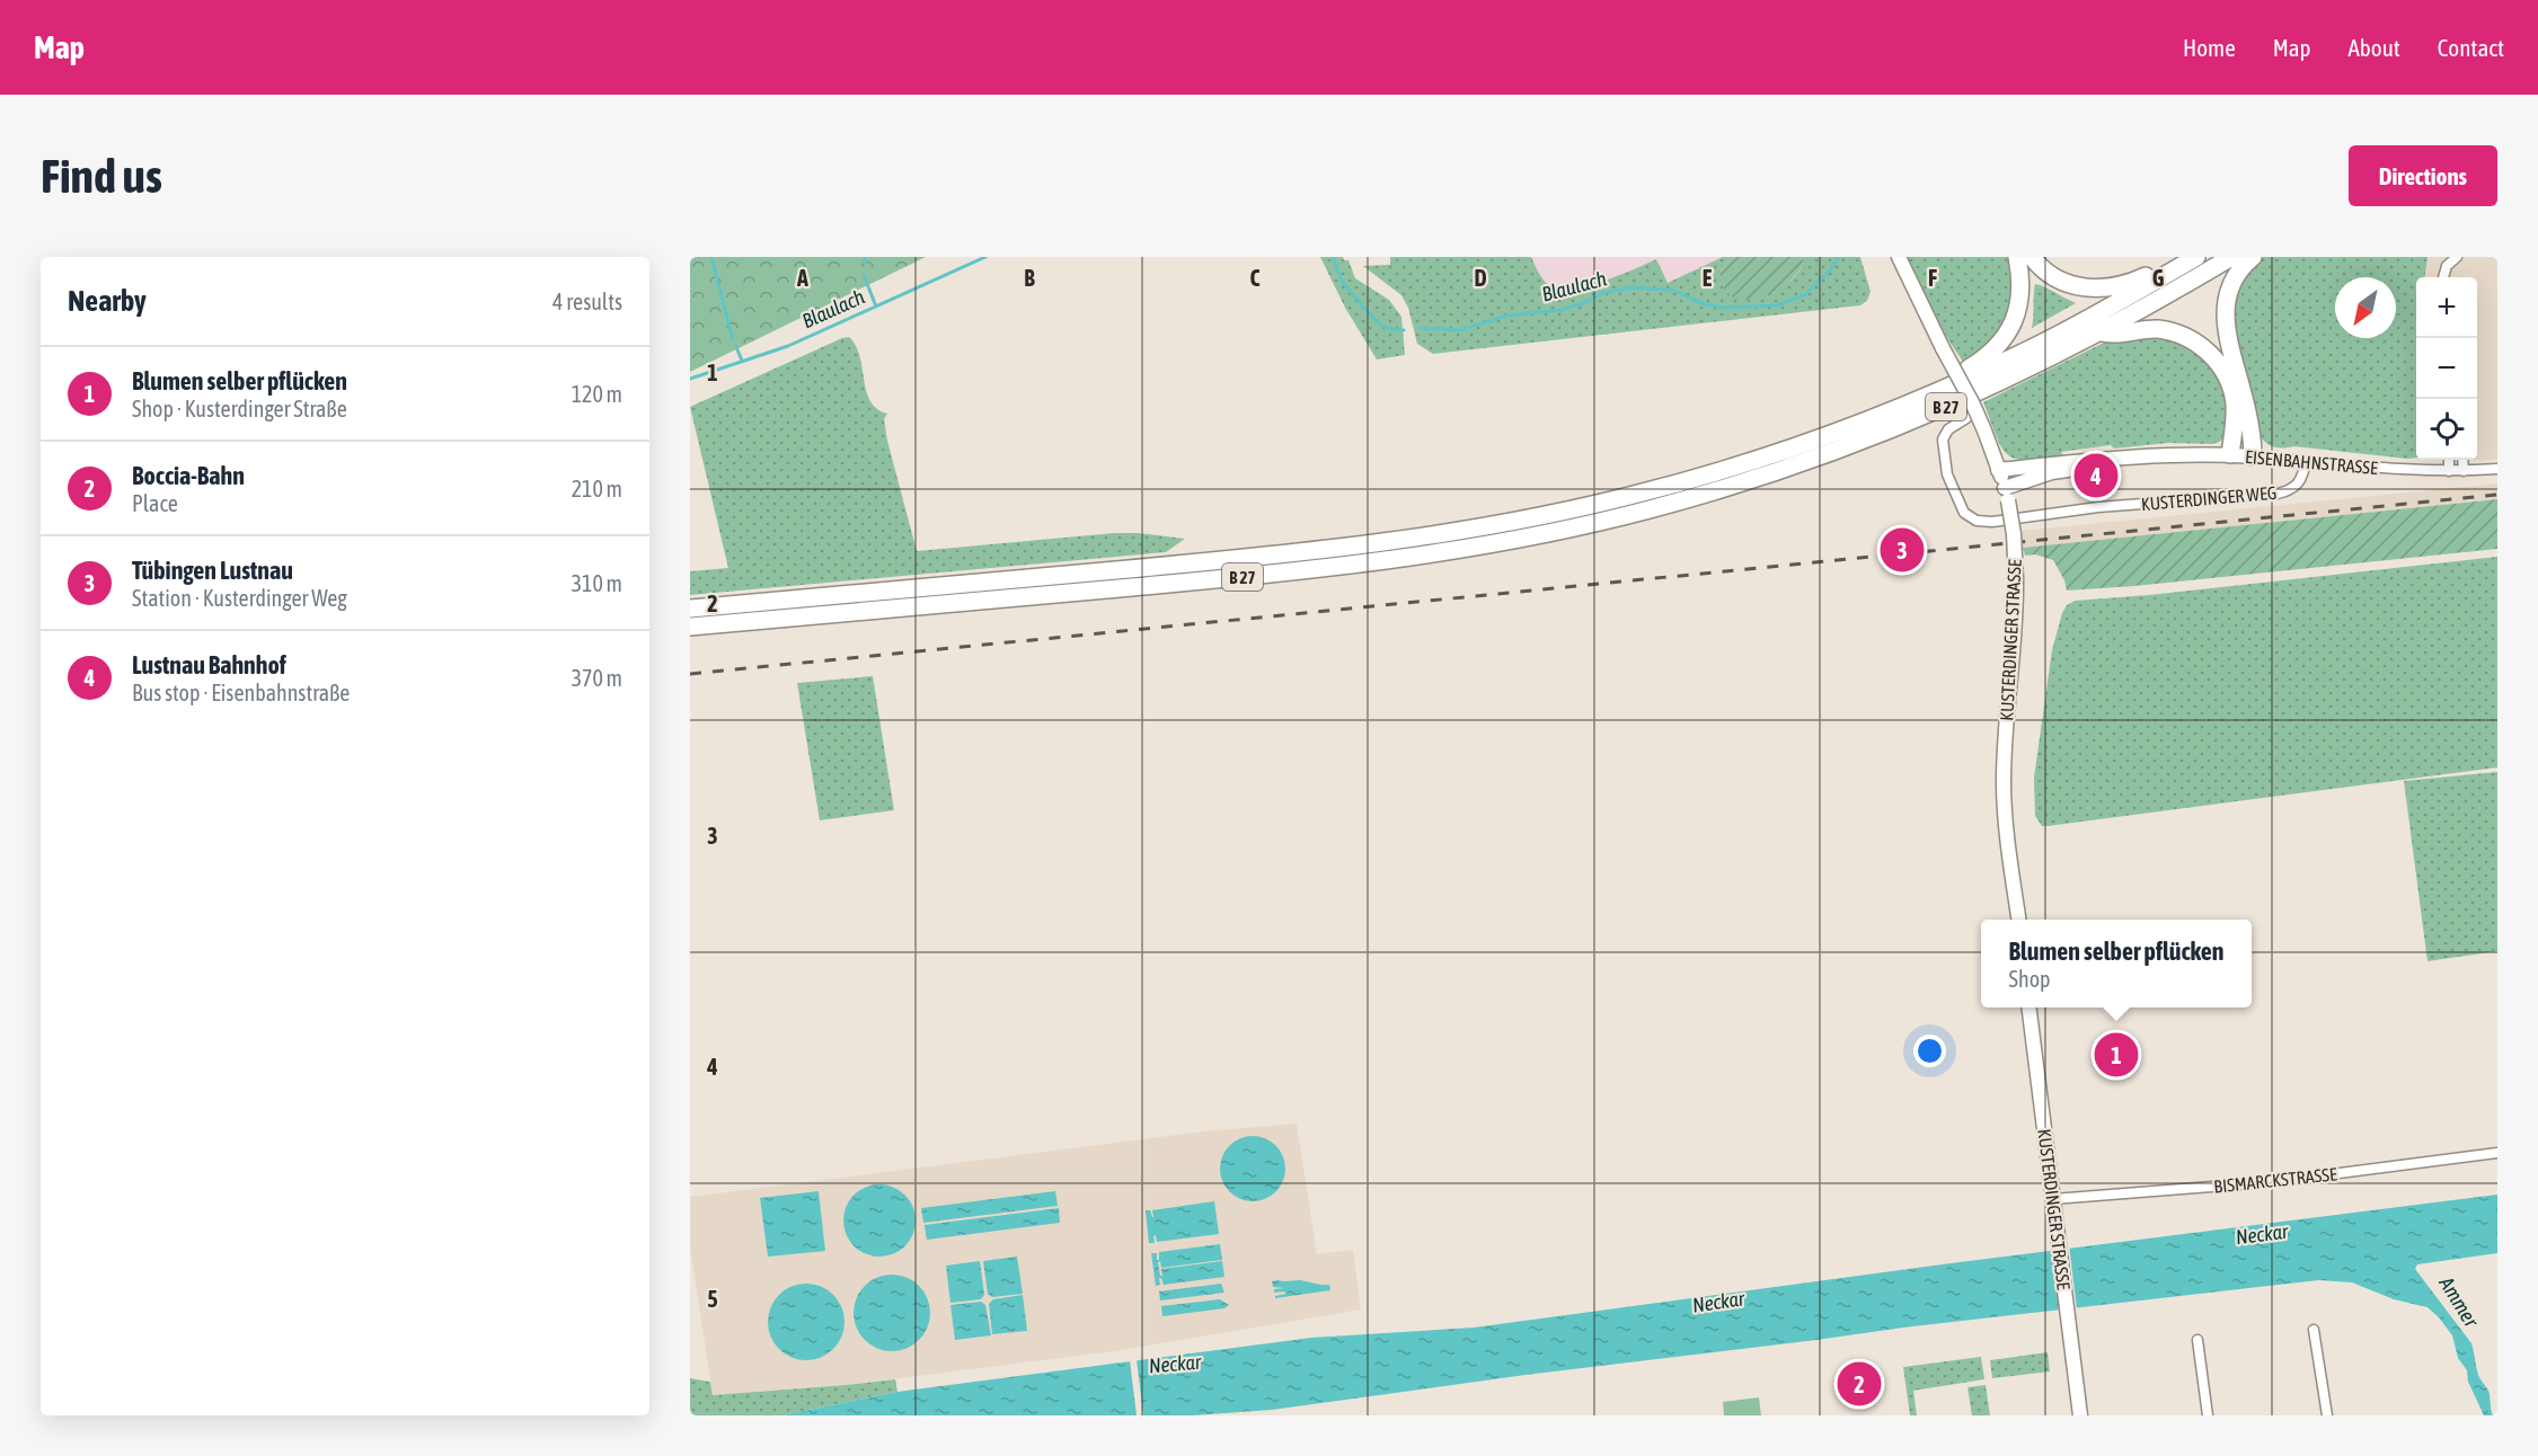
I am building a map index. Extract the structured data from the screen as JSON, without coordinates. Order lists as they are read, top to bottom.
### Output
{
  "streets": {
    "highway": ["B 27"],
    "street": [
      "EISENBAHNSTRASSE",
      "KUSTERDINGER WEG",
      "KUSTERDINGER STRASSE",
      "BISMARCKSTRASSE"
    ]
  },
  "crossings": [
    ["EISENBAHNSTRASSE", "KUSTERDINGER WEG"],
    ["EISENBAHNSTRASSE", "KUSTERDINGER STRASSE"],
    ["KUSTERDINGER STRASSE", "BISMARCKSTRASSE"]
  ],
  "water": ["Blaulach", "Neckar", "Ammer"],
  "north": "bottom left",
  "page": {
    "header": "Map",
    "nav": [
      "Home",
      "Map",
      "About",
      "Contact"
    ],
    "buttons": "Directions",
    "title": "Find us",
    "heading": ["Nearby", "4 results"],
    "map_buttons": ["+", "−"],
    "list": [
      {
        "mark": "1",
        "name": "Blumen selber pflücken",
        "note": "Shop · Kusterdinger Straße",
        "value": "120 m"
      },
      {
        "mark": "2",
        "name": "Boccia-Bahn",
        "note": "Place",
        "value": "210 m"
      },
      {
        "mark": "3",
        "name": "Tübingen Lustnau",
        "note": "Station · Kusterdinger Weg",
        "value": "310 m"
      },
      {
        "mark": "4",
        "name": "Lustnau Bahnhof",
        "note": "Bus stop · Eisenbahnstraße",
        "value": "370 m"
      }
    ],
    "pins": [
      "4",
      "3",
      "1",
      "2"
    ],
    "popup": ["Blumen selber pflücken", "Shop"]
  },
  "grid": {
    "columns": [
      "A",
      "B",
      "C",
      "D",
      "E",
      "F",
      "G"
    ],
    "rows": [
      "1",
      "2",
      "3",
      "4",
      "5"
    ]
  }
}
